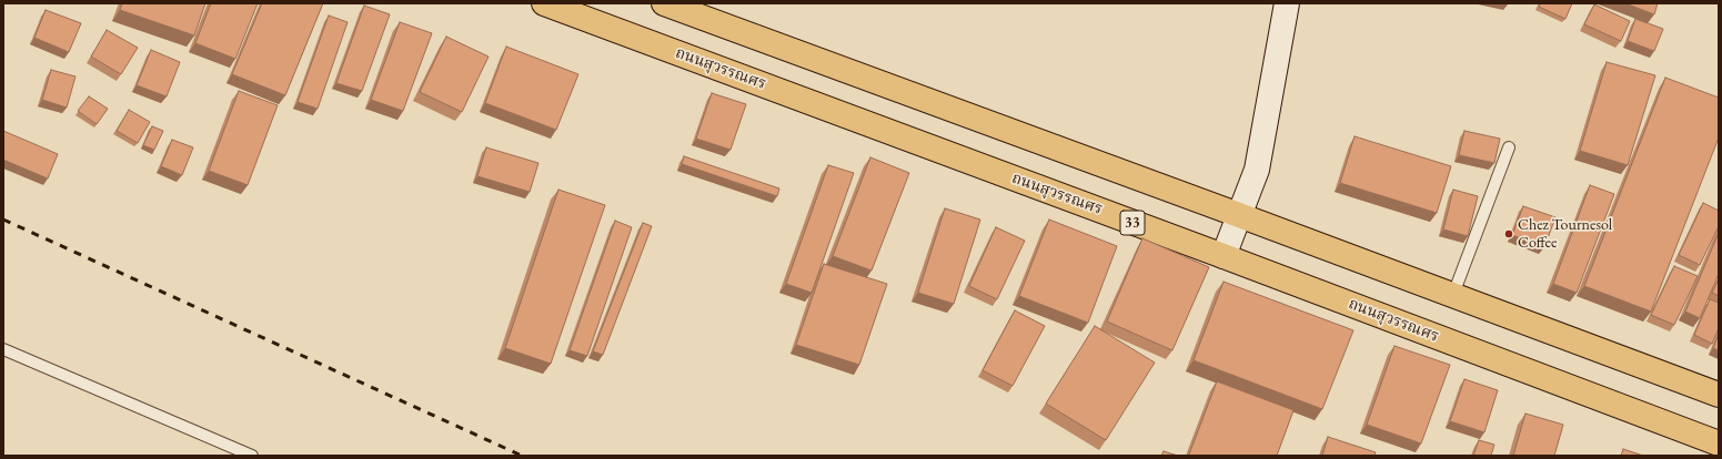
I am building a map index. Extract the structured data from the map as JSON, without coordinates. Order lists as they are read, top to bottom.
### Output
{
  "streets": {
    "main road": ["ถนนสุวรรณศร", "33"]
  },
  "places": ["Chez Tournesol Coffee"]
}
